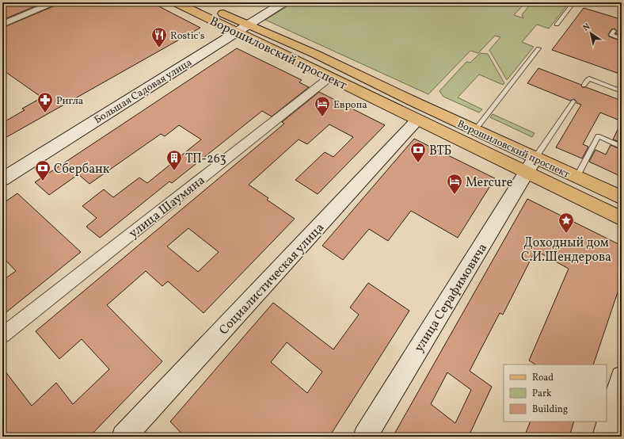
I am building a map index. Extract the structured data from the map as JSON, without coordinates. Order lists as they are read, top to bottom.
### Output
{
  "streets": {
    "main road": [
      "Ворошиловский проспект",
      "Большая Садовая улица",
      "Социалистическая улица",
      "улица Серафимовича"
    ],
    "street": ["улица Шаумяна"]
  },
  "crossings": [
    ["Ворошиловский проспект", "Большая Садовая улица"],
    ["Ворошиловский проспект", "улица Шаумяна"],
    ["Ворошиловский проспект", "Социалистическая улица"],
    ["Ворошиловский проспект", "улица Серафимовича"]
  ],
  "places": {
    "restaurant": ["Rostic's"],
    "pharmacy": ["Ригла"],
    "hotel": ["Европа", "Mercure"],
    "bank": ["ВТБ", "Сбербанк"],
    "building": ["ТП-263"],
    "place": ["Доходный дом С.И.Шендерова"]
  },
  "legend": ["Road", "Park", "Building"],
  "north": "top left"
}
